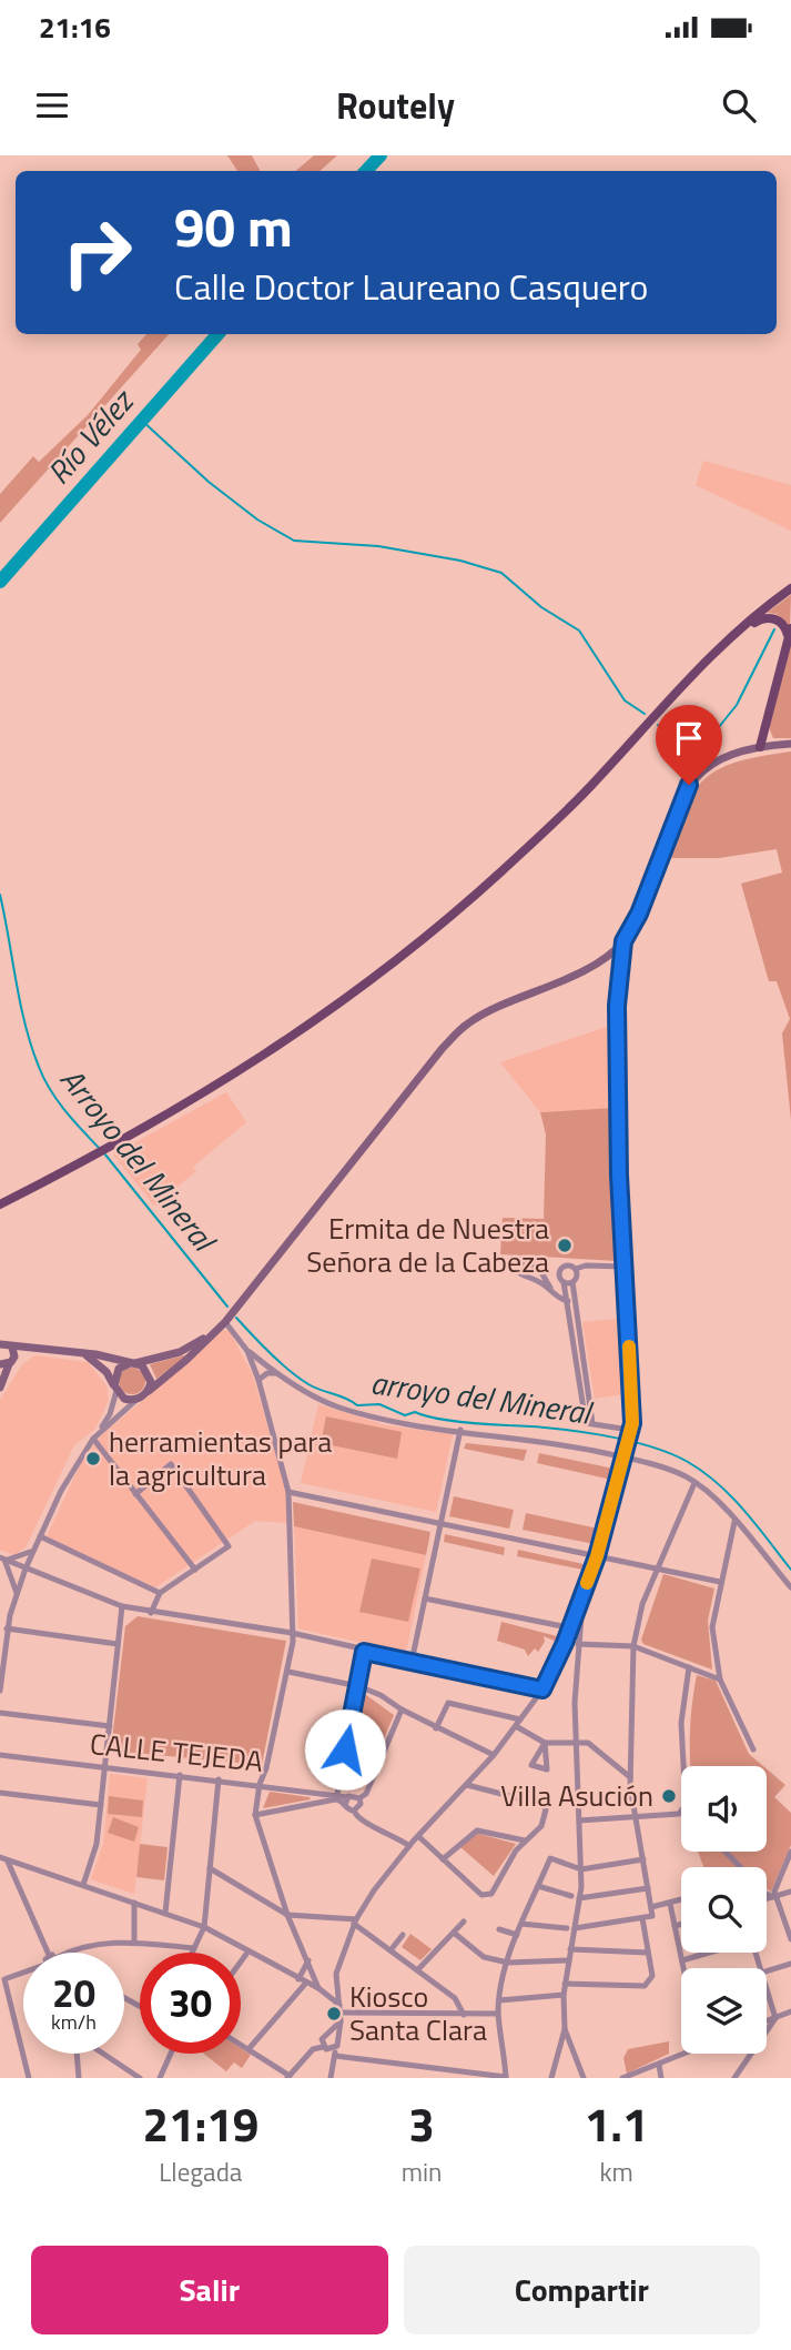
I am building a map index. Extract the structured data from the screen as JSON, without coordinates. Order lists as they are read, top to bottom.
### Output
{
  "streets": {
    "street": ["CALLE TEJEDA"]
  },
  "water": ["Río Vélez", "Arroyo del Mineral", "arroyo del Mineral"],
  "places": [
    "Ermita de Nuestra Señora de la Cabeza",
    "herramientas para la agricultura",
    "Villa Asución",
    "Kiosco Santa Clara"
  ],
  "page": {
    "status": "21:16",
    "header": "Routely",
    "turn": ["90 m", "Calle Doctor Laureano Casquero"],
    "speed": "20 km/h",
    "limit": "30",
    "eta": [
      "21:19",
      "Llegada",
      "3",
      "min",
      "1.1",
      "km"
    ],
    "buttons": ["Salir", "Compartir"]
  }
}
